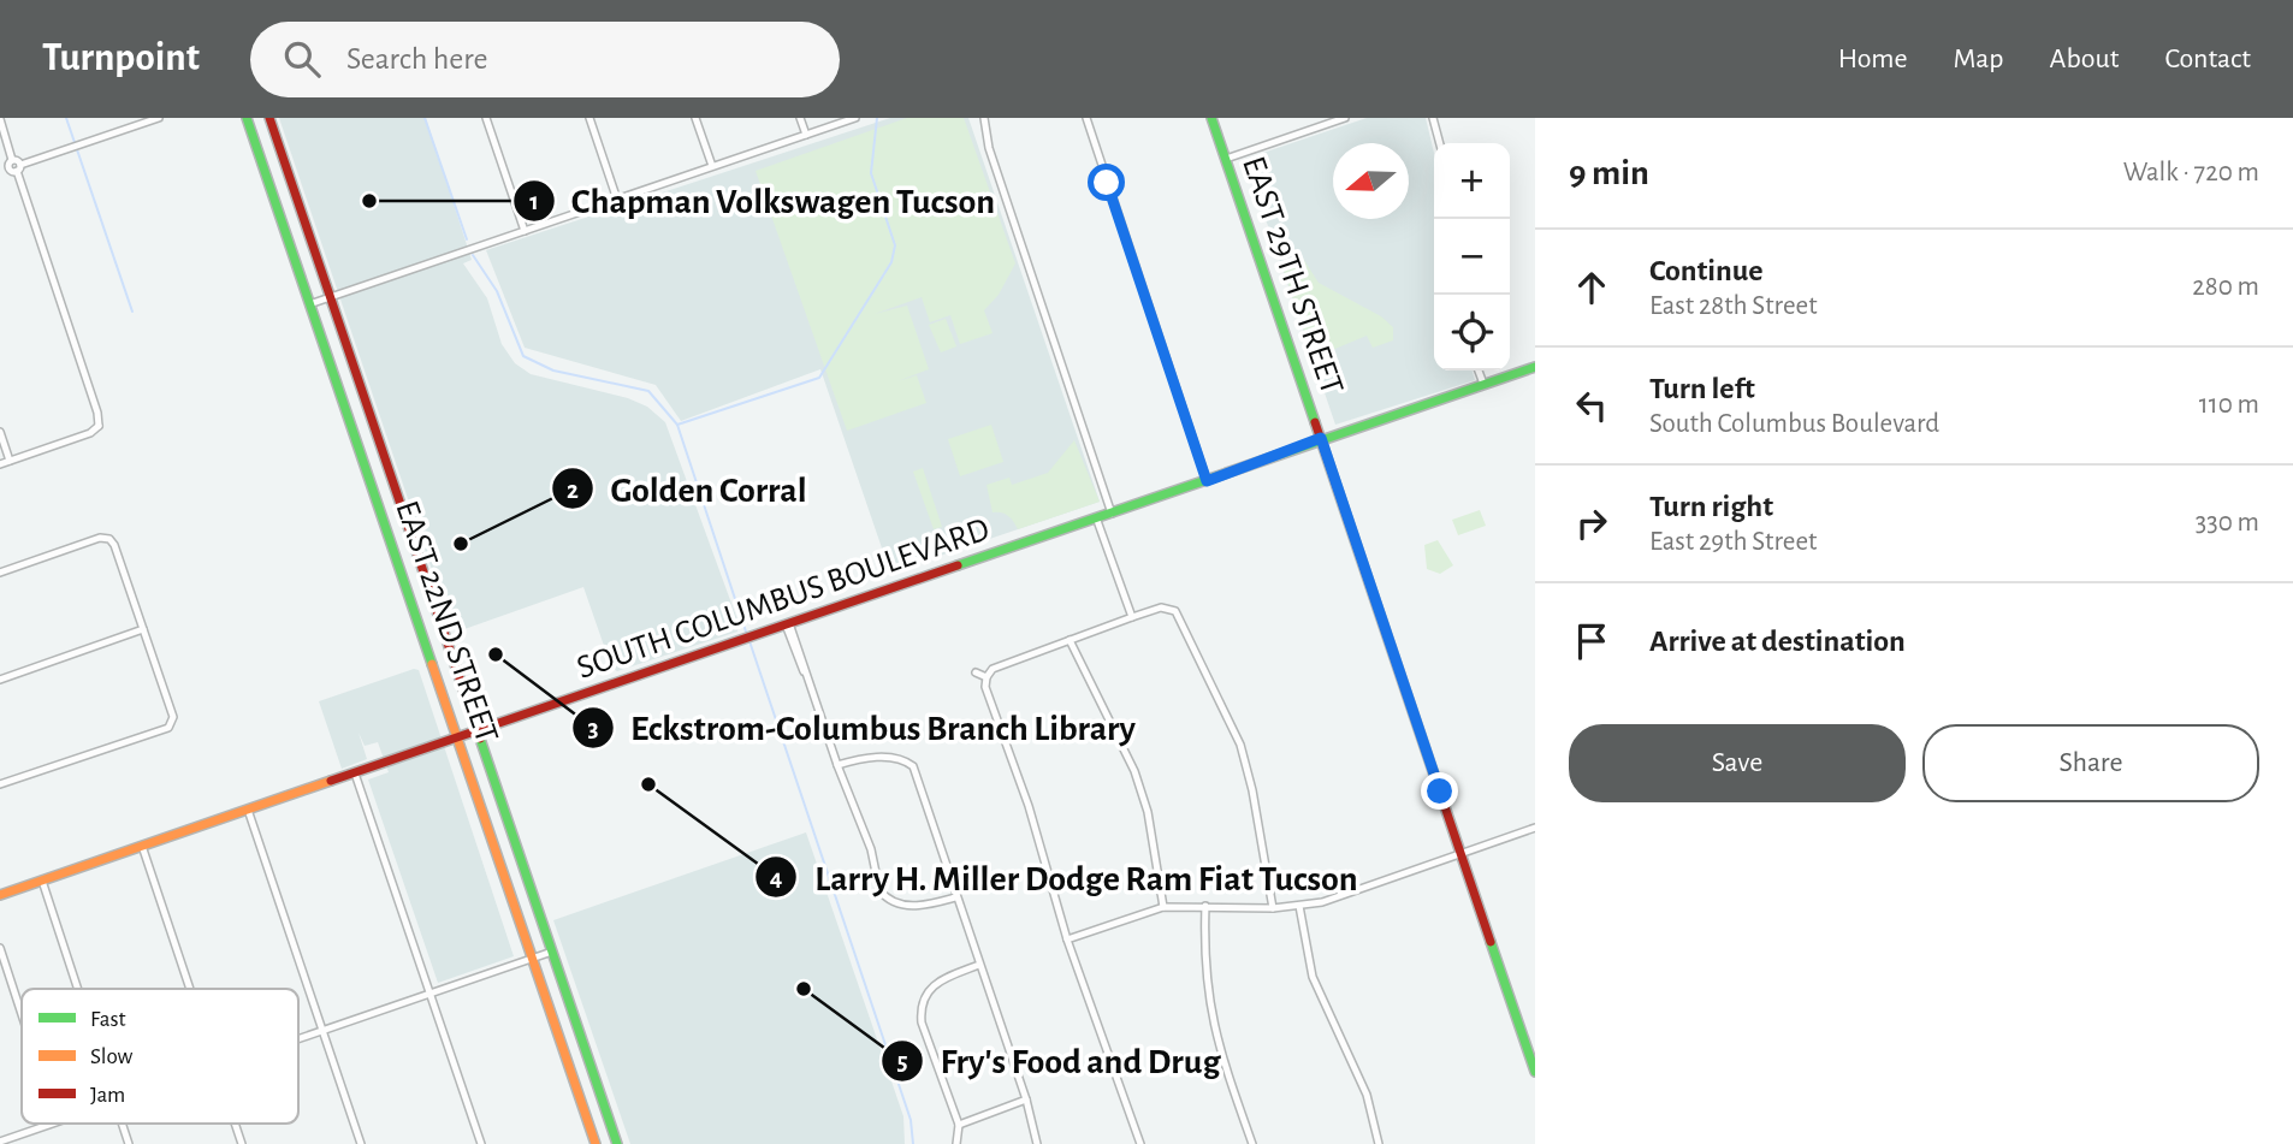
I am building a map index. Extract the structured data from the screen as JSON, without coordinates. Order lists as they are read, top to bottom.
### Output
{
  "streets": {
    "street": ["EAST 29TH STREET", "SOUTH COLUMBUS BOULEVARD", "EAST 22ND STREET"]
  },
  "crossings": [
    ["EAST 29TH STREET", "SOUTH COLUMBUS BOULEVARD"],
    ["SOUTH COLUMBUS BOULEVARD", "EAST 22ND STREET"]
  ],
  "places": [
    "Chapman Volkswagen Tucson",
    "Golden Corral",
    "Eckstrom-Columbus Branch Library",
    "Larry H. Miller Dodge Ram Fiat Tucson",
    "Fry's Food and Drug"
  ],
  "legend": ["Fast", "Slow", "Jam"],
  "north": "left",
  "page": {
    "header": "Turnpoint",
    "search": "Search here",
    "nav": [
      "Home",
      "Map",
      "About",
      "Contact"
    ],
    "heading": ["9 min", "Walk · 720 m"],
    "map_buttons": ["+", "−"],
    "list": [
      ["Continue", "East 28th Street", "280 m"],
      ["Turn left", "South Columbus Boulevard", "110 m"],
      ["Turn right", "East 29th Street", "330 m"],
      "Arrive at destination"
    ],
    "buttons": ["Save", "Share"]
  }
}
